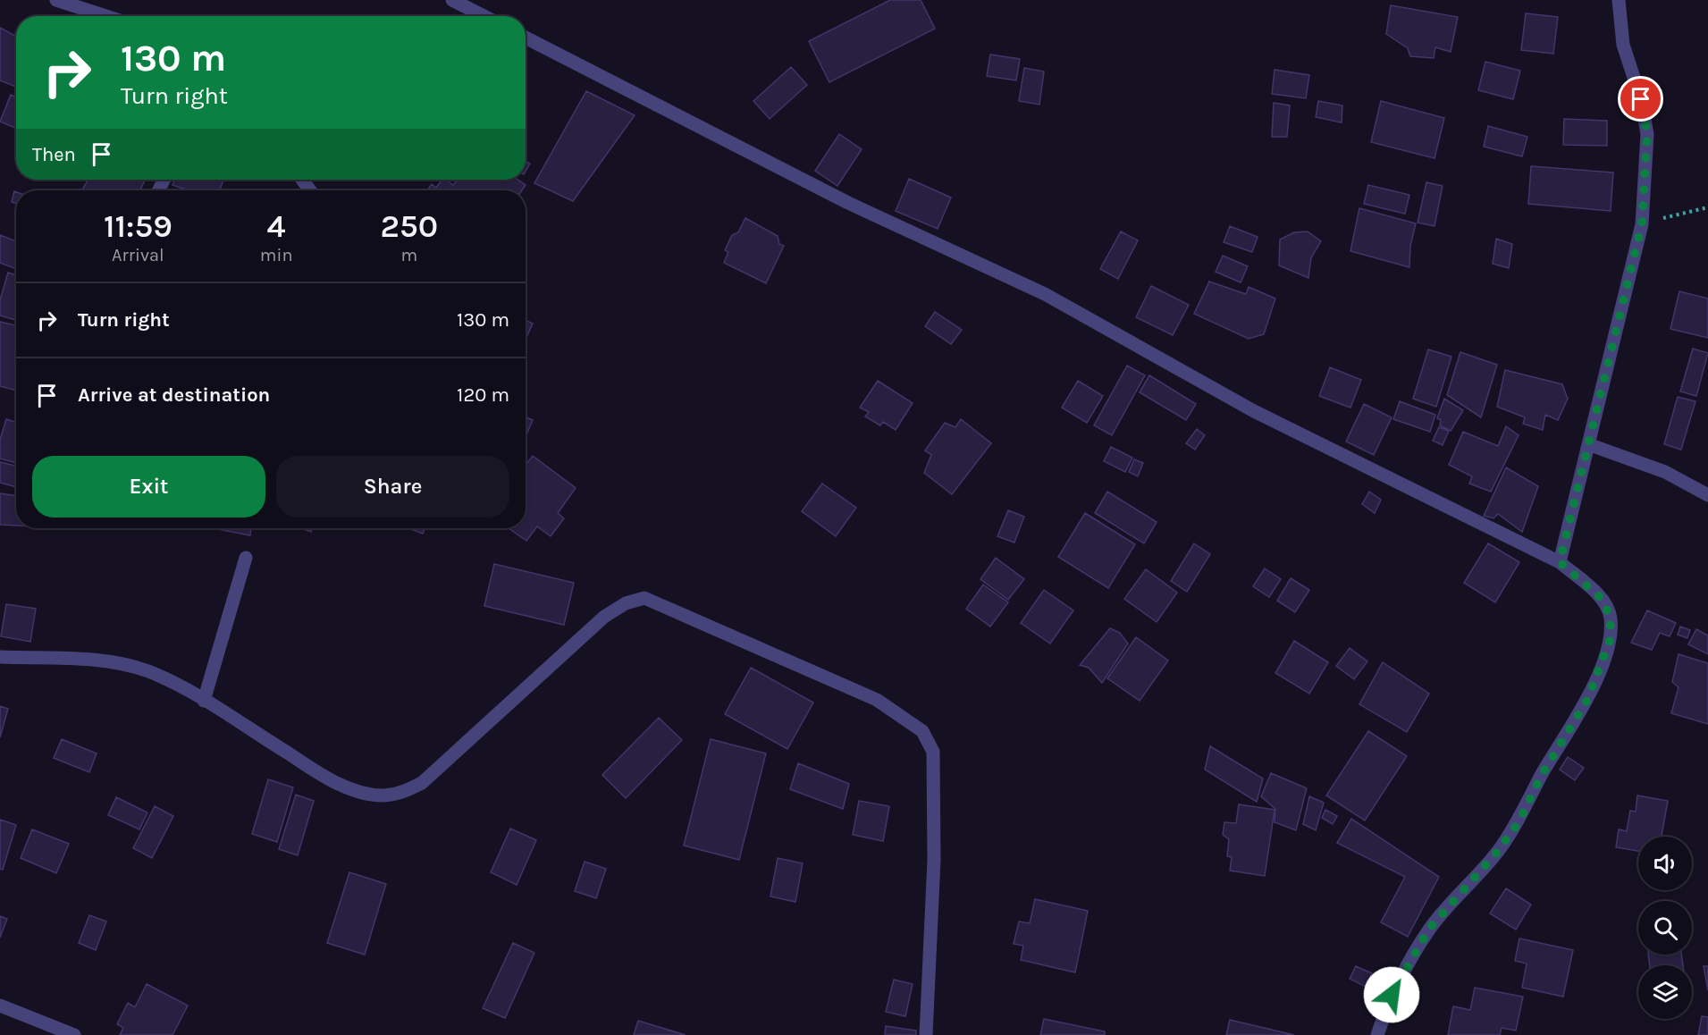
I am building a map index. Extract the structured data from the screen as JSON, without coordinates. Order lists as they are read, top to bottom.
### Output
{
  "page": {
    "turn": ["130 m", "Turn right"],
    "then": "Then",
    "eta": [
      "11:59",
      "Arrival",
      "4",
      "min",
      "250",
      "m"
    ],
    "list": [
      {
        "name": "Turn right",
        "value": "130 m"
      },
      {
        "name": "Arrive at destination",
        "value": "120 m"
      }
    ],
    "buttons": ["Exit", "Share"]
  }
}
